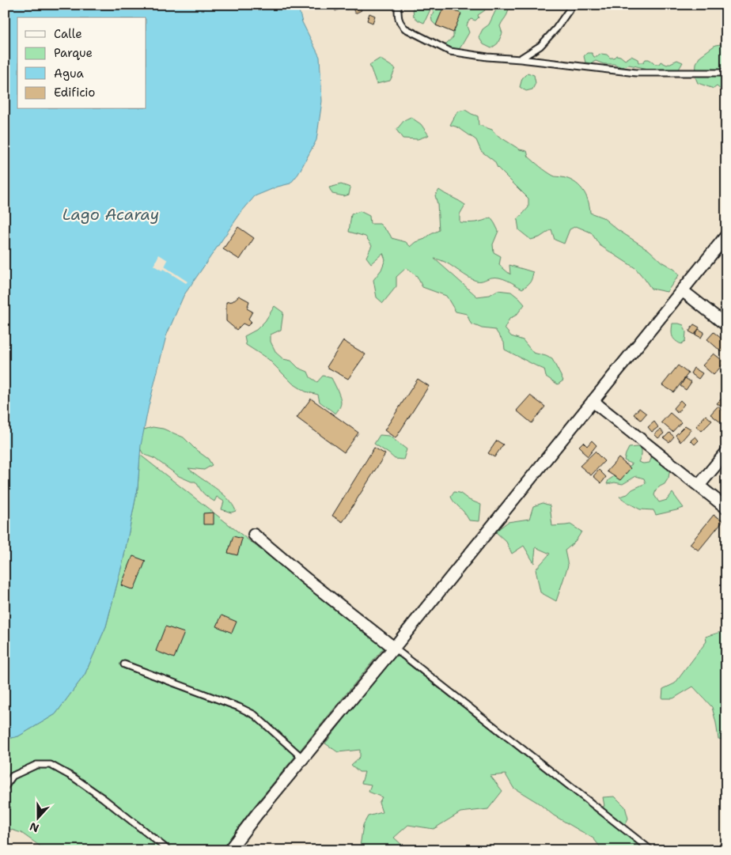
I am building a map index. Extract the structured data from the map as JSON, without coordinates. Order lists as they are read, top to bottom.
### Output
{
  "water": ["Lago Acaray"],
  "legend": [
    "Calle",
    "Parque",
    "Agua",
    "Edificio"
  ],
  "north": "bottom"
}
